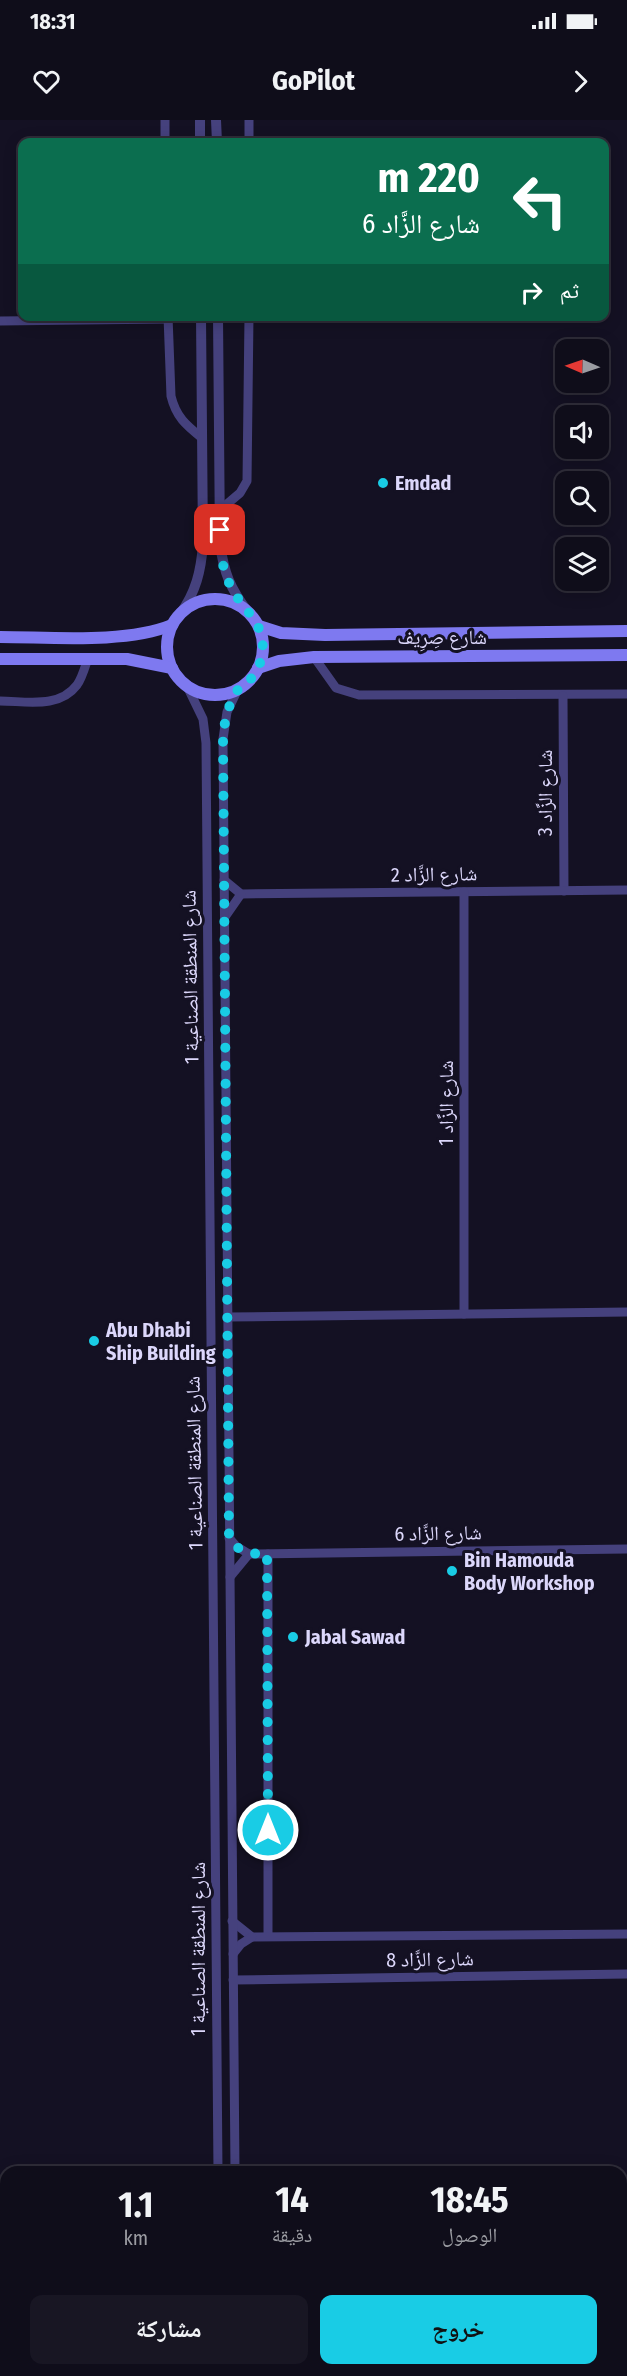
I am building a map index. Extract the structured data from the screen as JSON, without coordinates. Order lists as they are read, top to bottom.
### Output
{
  "streets": {
    "main road": ["شارع صِرِيف"],
    "street": [
      "شارع الزَّاد 3",
      "شارع الزَّاد 2",
      "شارع المنطقة الصناعية 1",
      "شارع الزَّاد 1",
      "شارع الزَّاد 6",
      "شارع الزَّاد 8"
    ]
  },
  "crossings": [
    ["شارع صِرِيف", "شارع المنطقة الصناعية 1"],
    ["شارع الزَّاد 3", "شارع الزَّاد 2"],
    ["شارع الزَّاد 2", "شارع الزَّاد 1"],
    ["شارع المنطقة الصناعية 1", "شارع الزَّاد 8"]
  ],
  "places": [
    "Emdad",
    "Abu Dhabi Ship Building",
    "Bin Hamouda Body Workshop",
    "Jabal Sawad"
  ],
  "north": "left",
  "page": {
    "status": "18:31",
    "header": "GoPilot",
    "turn": ["220 m", "شارع الزَّاد 6"],
    "then": "ثم",
    "eta": [
      "18:45",
      "الوصول",
      "14",
      "دقيقة",
      "1.1",
      "km"
    ],
    "buttons": ["خروج", "مشاركة"]
  }
}
